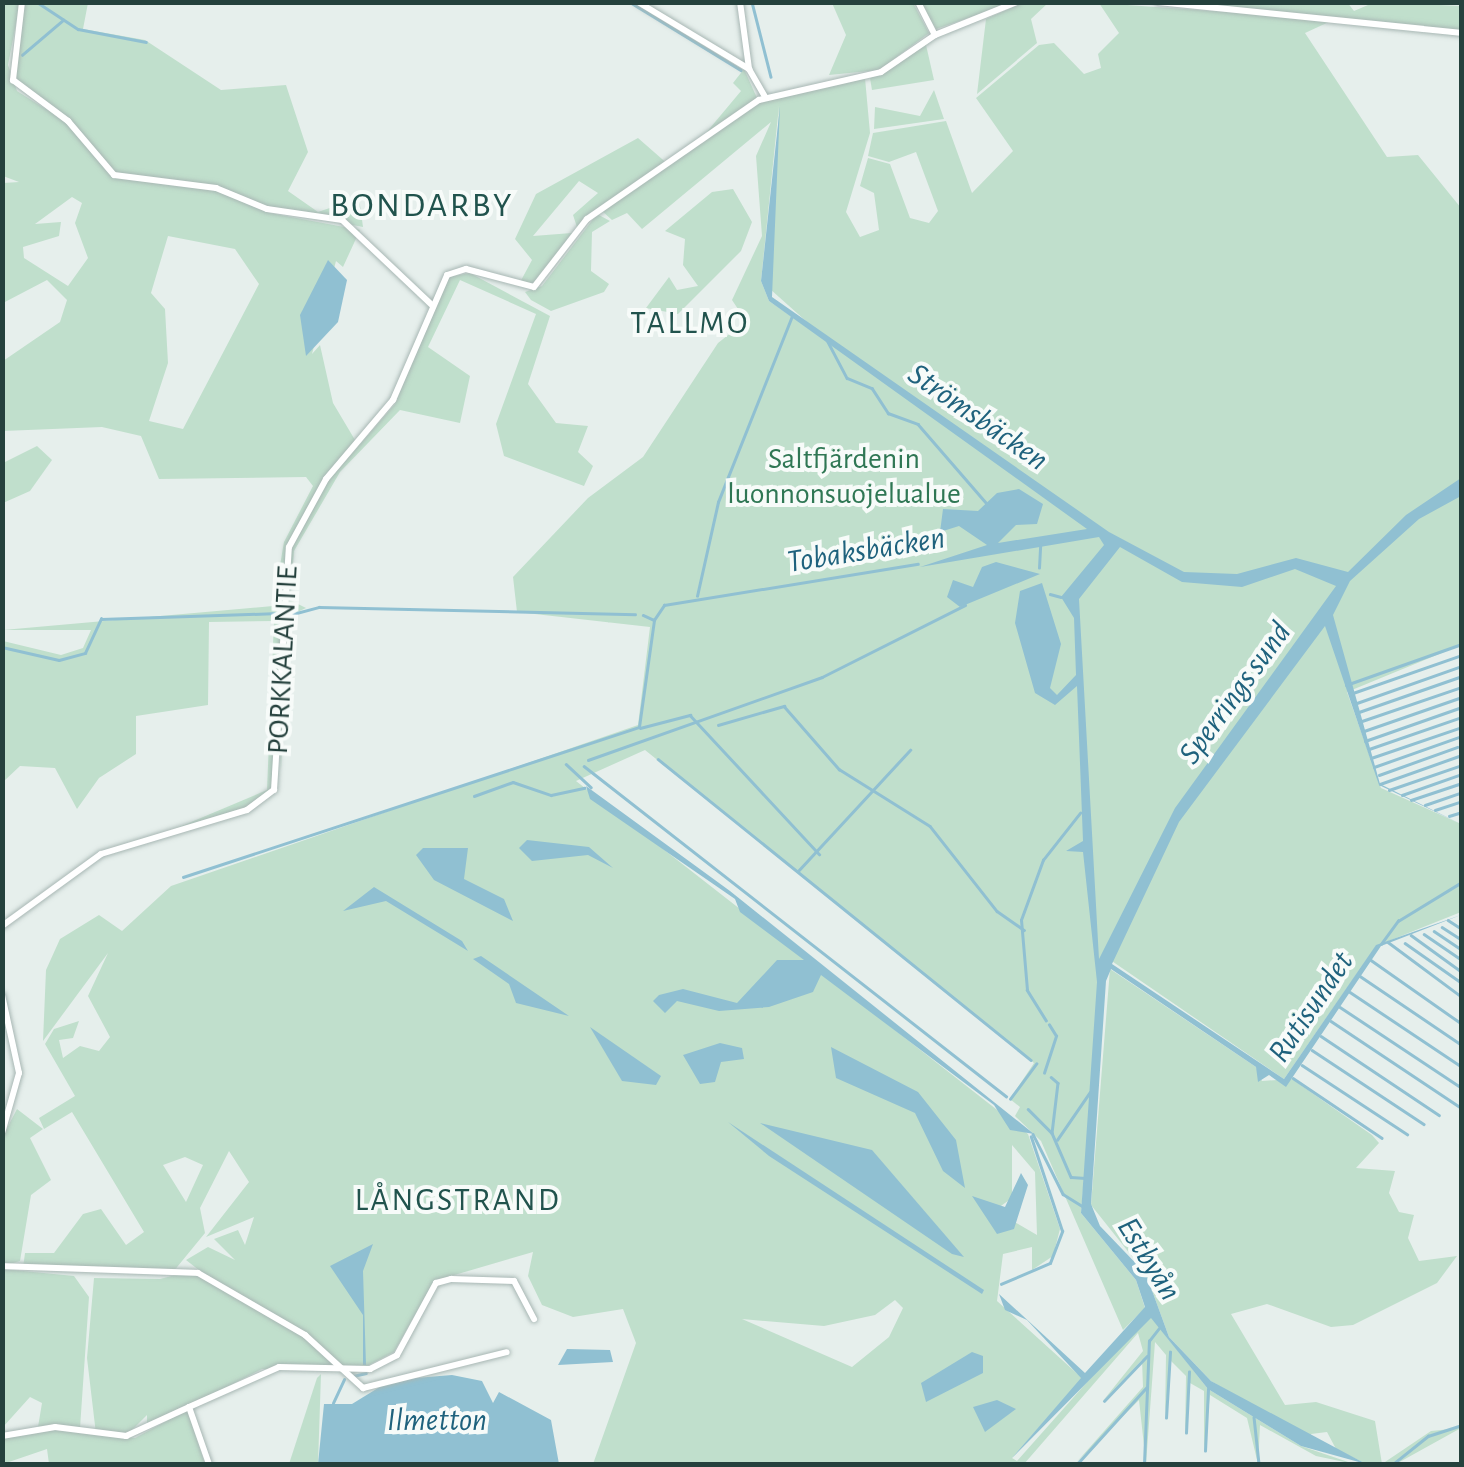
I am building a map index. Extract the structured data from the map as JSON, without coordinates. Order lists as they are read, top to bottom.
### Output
{
  "streets": {
    "street": ["PORKKALANTIE"]
  },
  "districts": ["BONDARBY", "TALLMO", "LÅNGSTRAND"],
  "water": [
    "Strömsbäcken",
    "Tobaksbäcken",
    "Sperrings sund",
    "Rutisundet",
    "Estbyån",
    "Ilmetton"
  ],
  "parks": ["Saltfjärdenin luonnonsuojelualue"]
}
